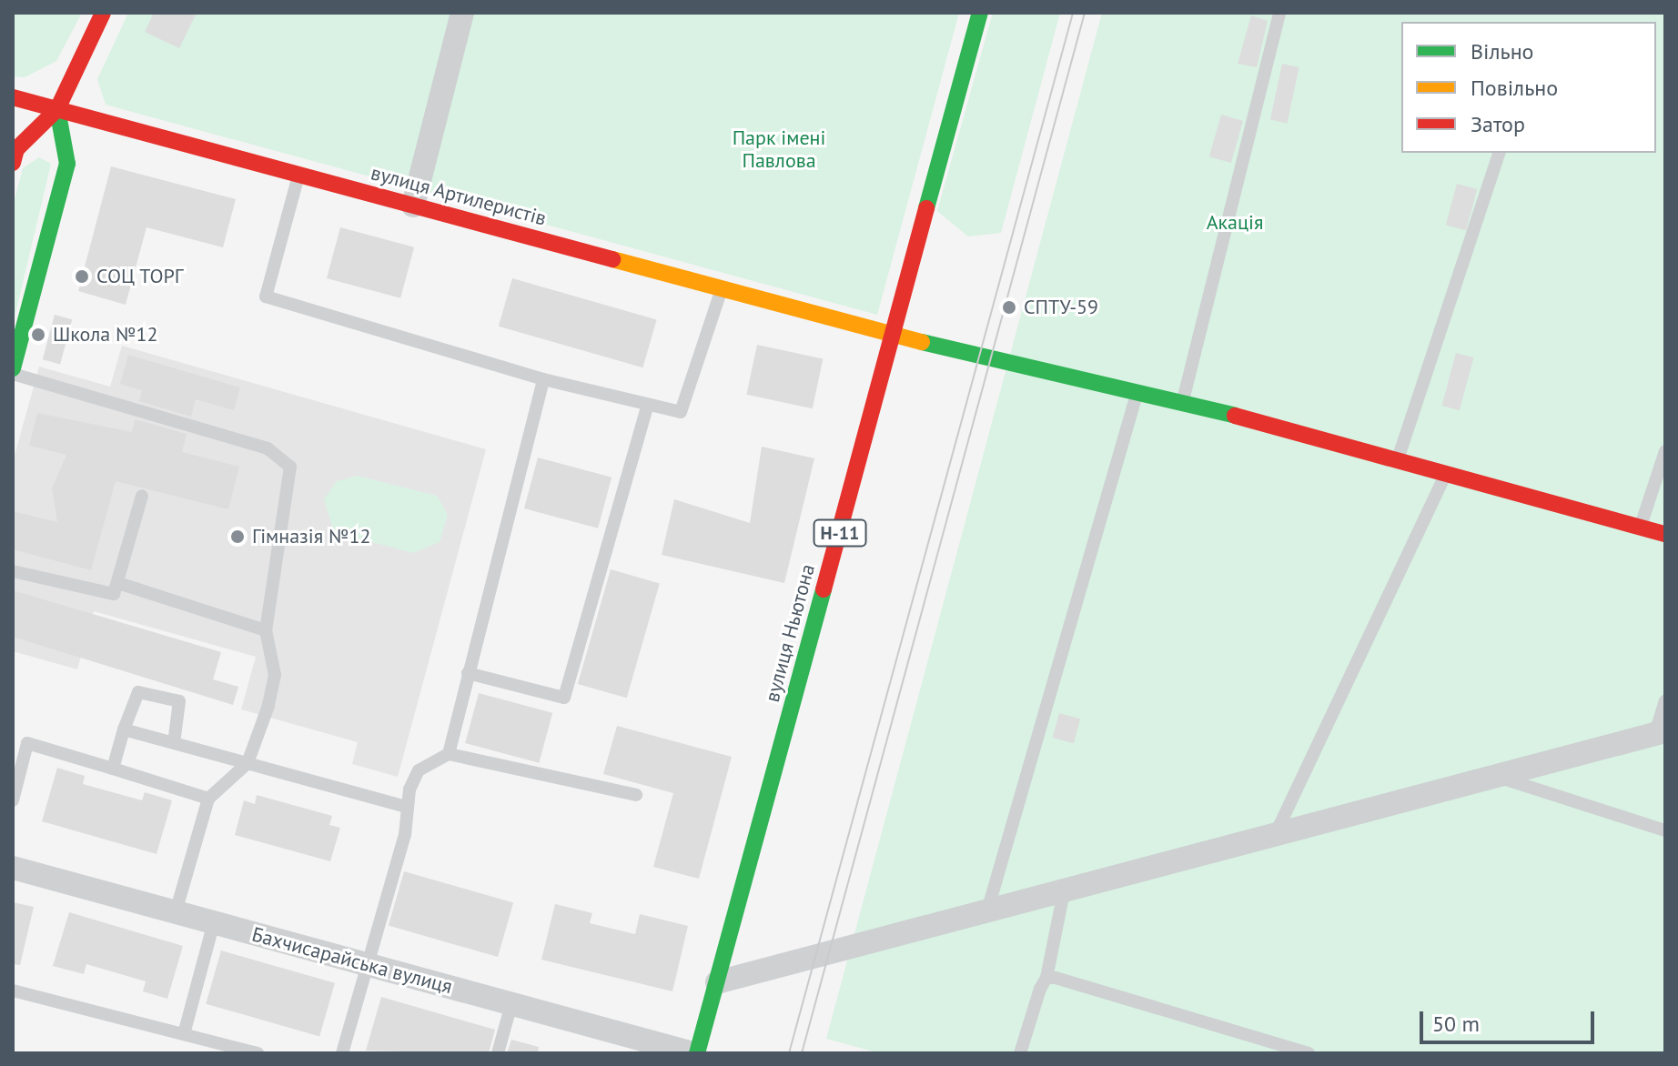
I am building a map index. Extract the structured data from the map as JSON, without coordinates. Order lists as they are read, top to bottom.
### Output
{
  "streets": {
    "street": [
      "вулиця Артилеристів",
      "Н-11",
      "вулиця Ньютона",
      "Бахчисарайська вулиця"
    ]
  },
  "crossings": [
    ["вулиця Артилеристів", "вулиця Ньютона"],
    ["вулиця Ньютона", "Бахчисарайська вулиця"]
  ],
  "parks": ["Парк імені Павлова", "Акація"],
  "places": [
    "СОЦ ТОРГ",
    "СПТУ-59",
    "Школа №12",
    "Гімназія №12"
  ],
  "legend": ["Вільно", "Повільно", "Затор"],
  "scale_bar": "50 m"
}
